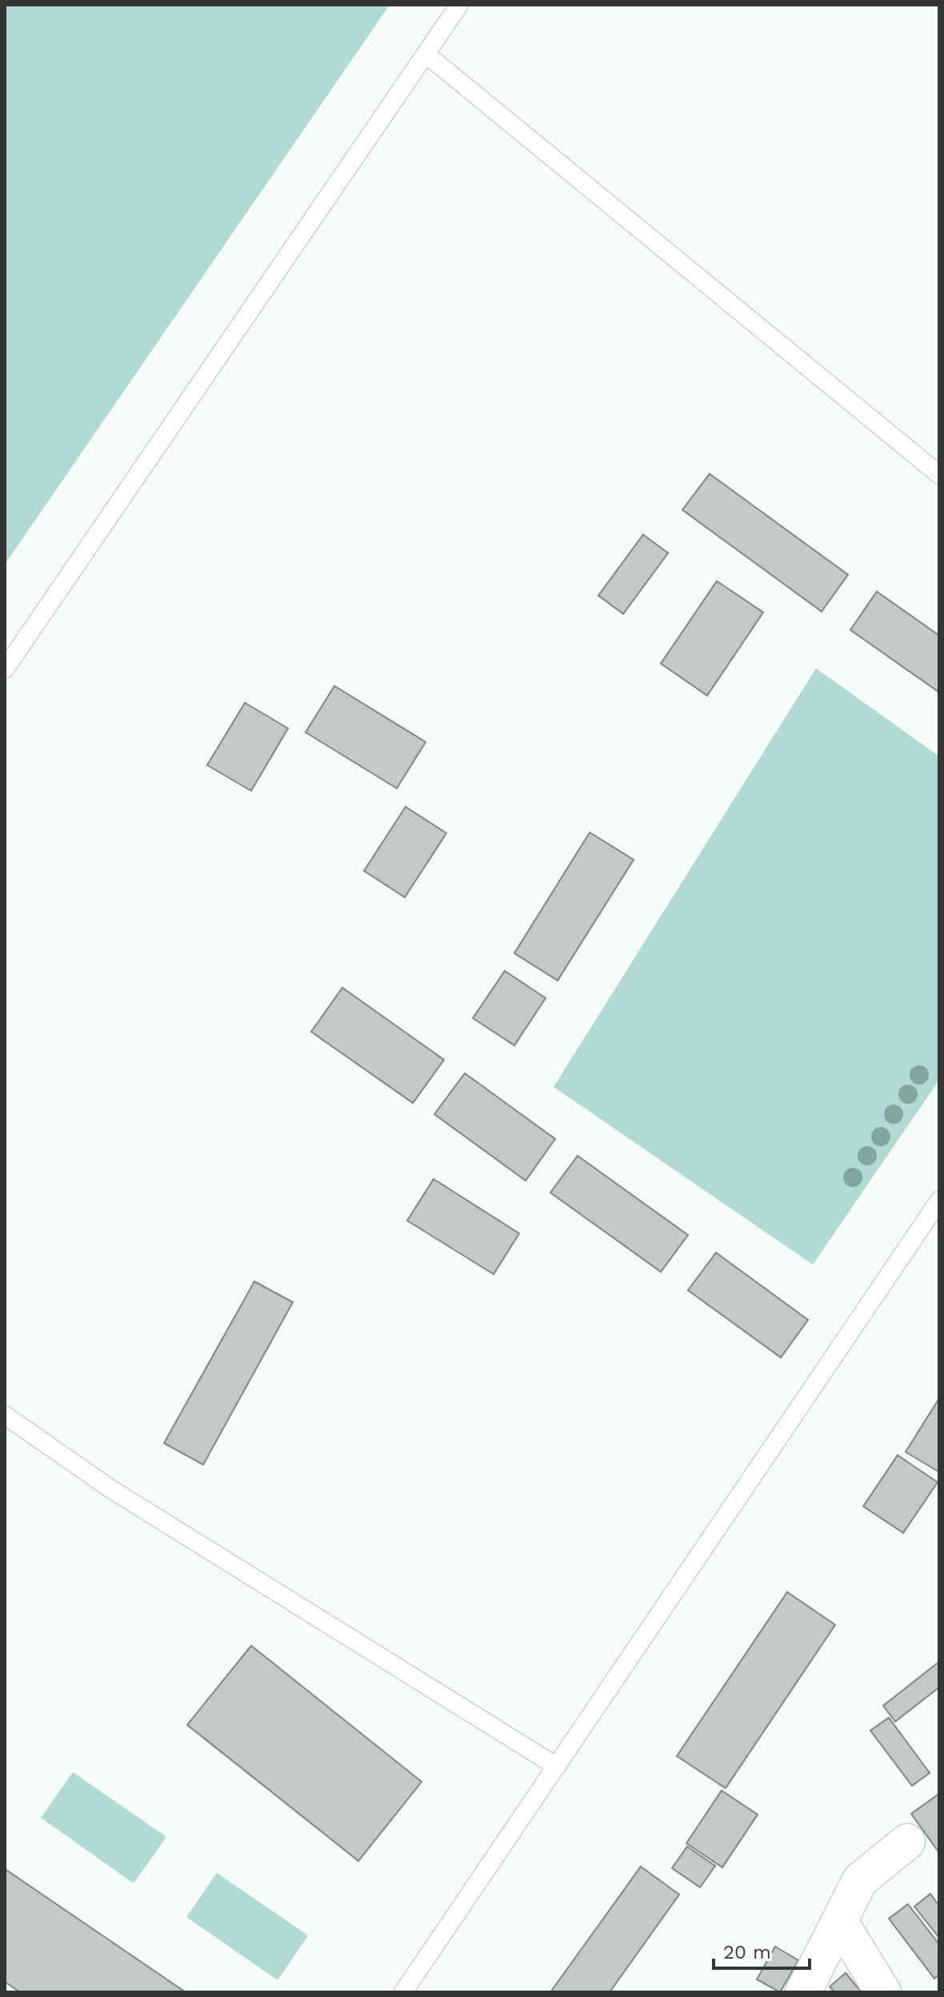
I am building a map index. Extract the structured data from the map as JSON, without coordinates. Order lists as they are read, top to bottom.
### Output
{
  "scale_bar": "20 m"
}
